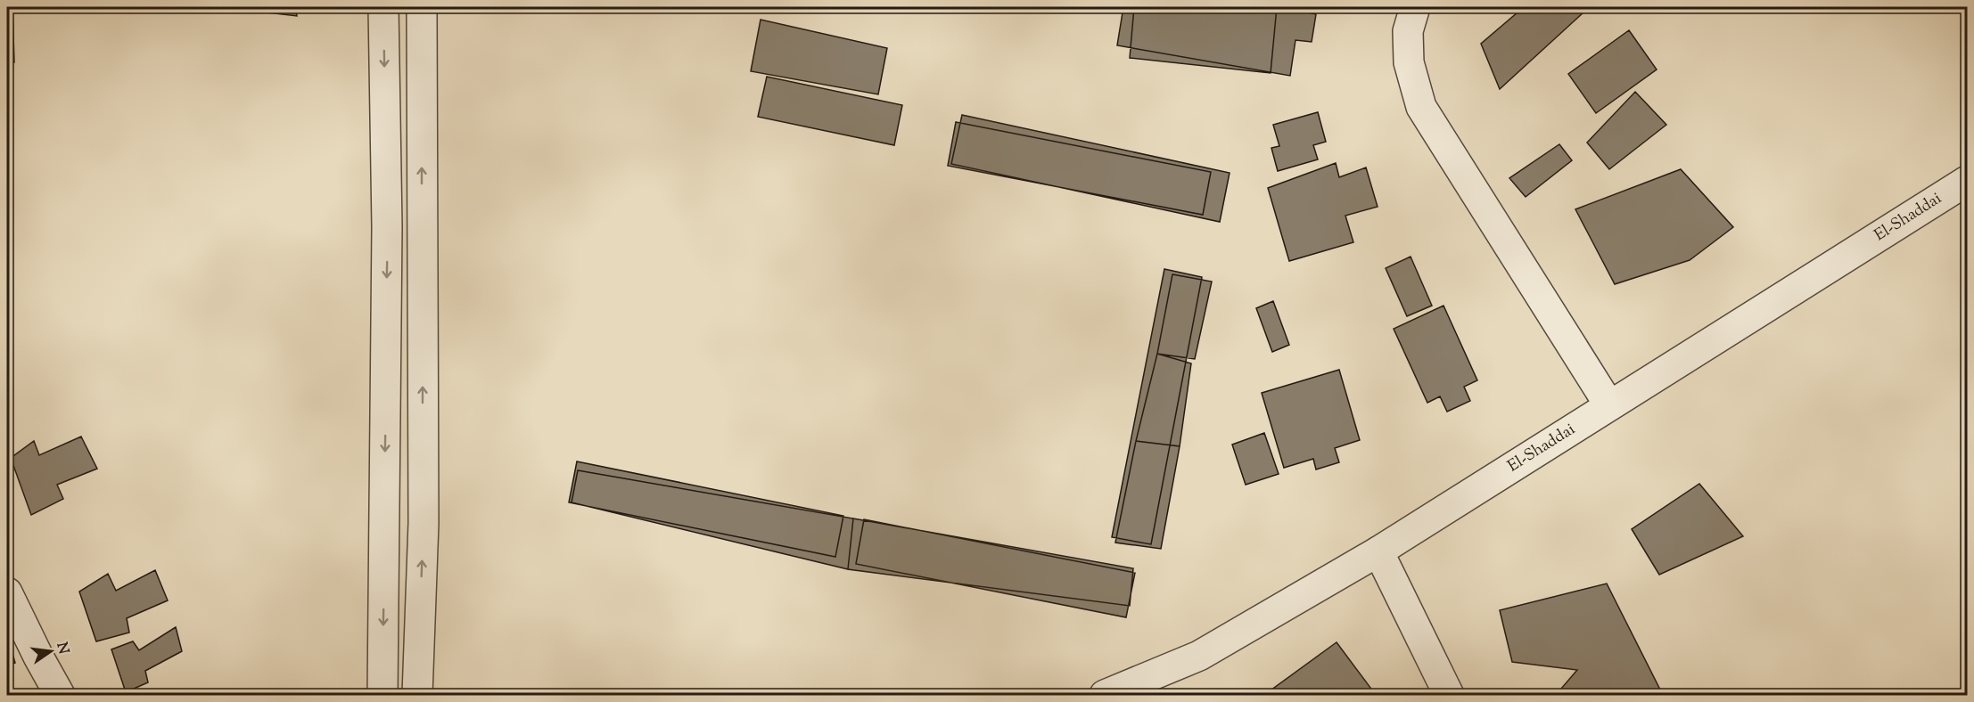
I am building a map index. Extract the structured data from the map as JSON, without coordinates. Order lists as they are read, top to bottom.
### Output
{
  "streets": {
    "street": ["El-Shaddai"]
  },
  "north": "right"
}
